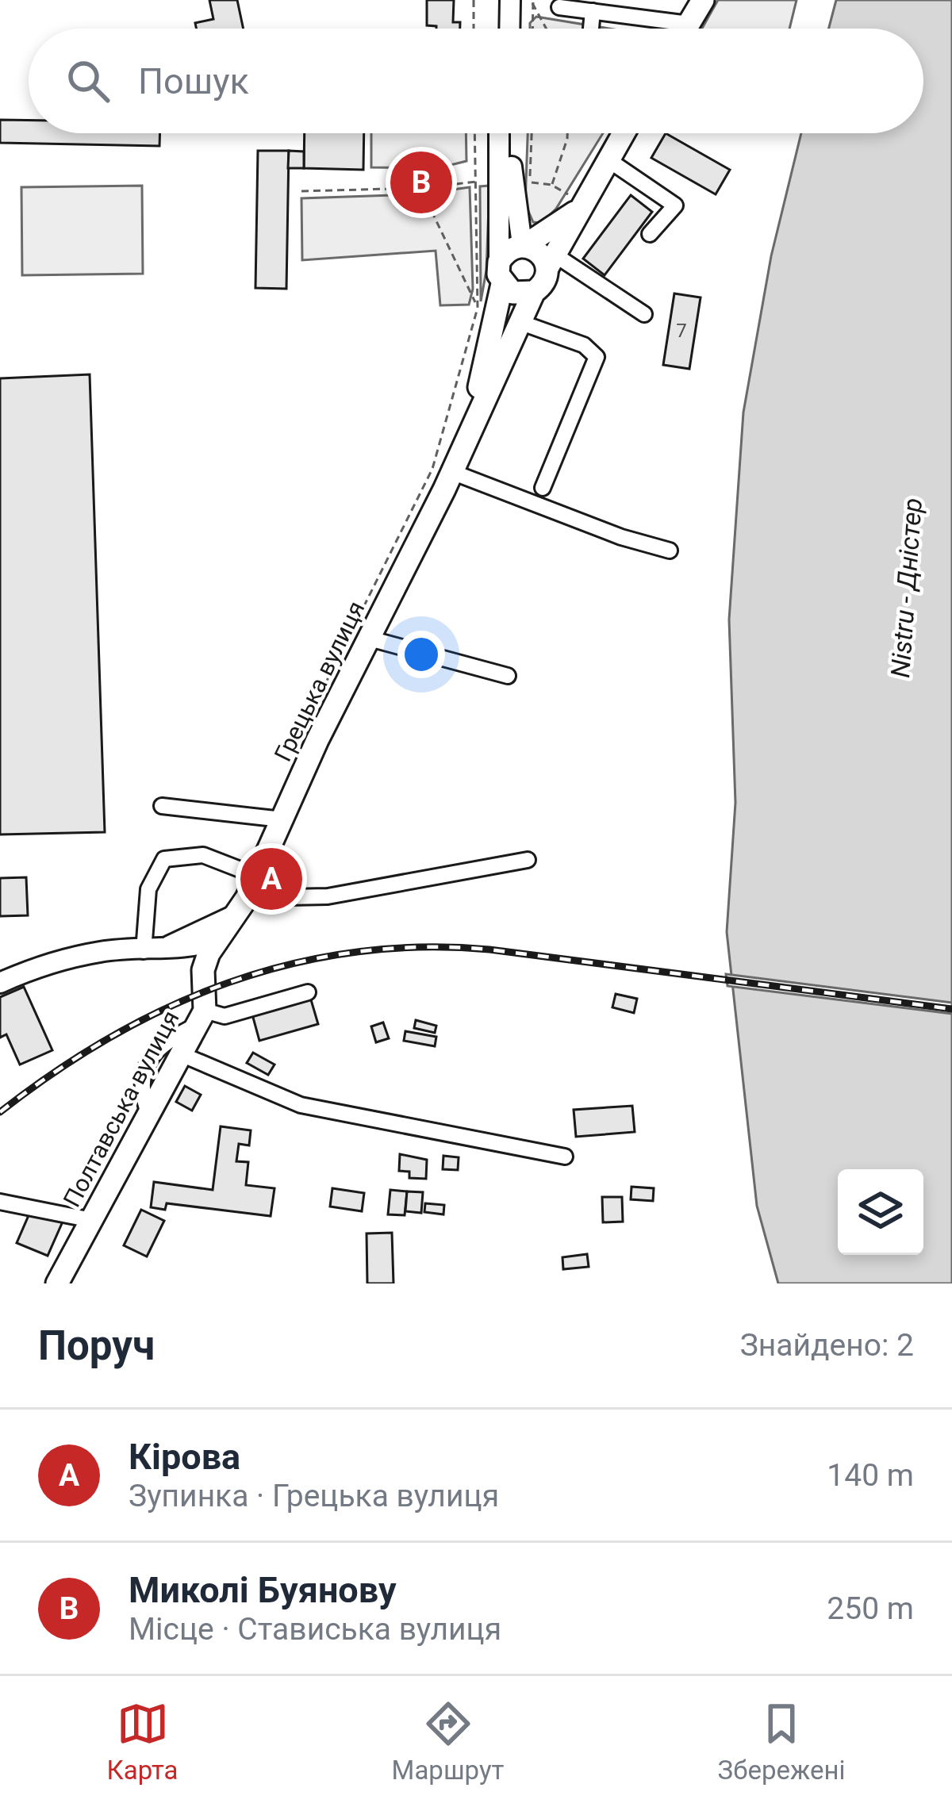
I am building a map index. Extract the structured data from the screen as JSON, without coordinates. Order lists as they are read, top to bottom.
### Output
{
  "streets": {
    "highway": ["Грецька вулиця", "Полтавська вулиця"]
  },
  "crossings": [
    ["Грецька вулиця", "Полтавська вулиця"]
  ],
  "water": ["Nistru - Дністер"],
  "house_numbers": ["7"],
  "page": {
    "search": "Пошук",
    "pins": ["B", "A"],
    "heading": ["Поруч", "Знайдено: 2"],
    "list": [
      {
        "mark": "A",
        "name": "Кірова",
        "note": "Зупинка · Грецька вулиця",
        "value": "140 m"
      },
      {
        "mark": "B",
        "name": "Миколі Буянову",
        "note": "Місце · Стависька вулиця",
        "value": "250 m"
      }
    ],
    "nav": ["Карта", "Маршрут", "Збережені"]
  }
}
